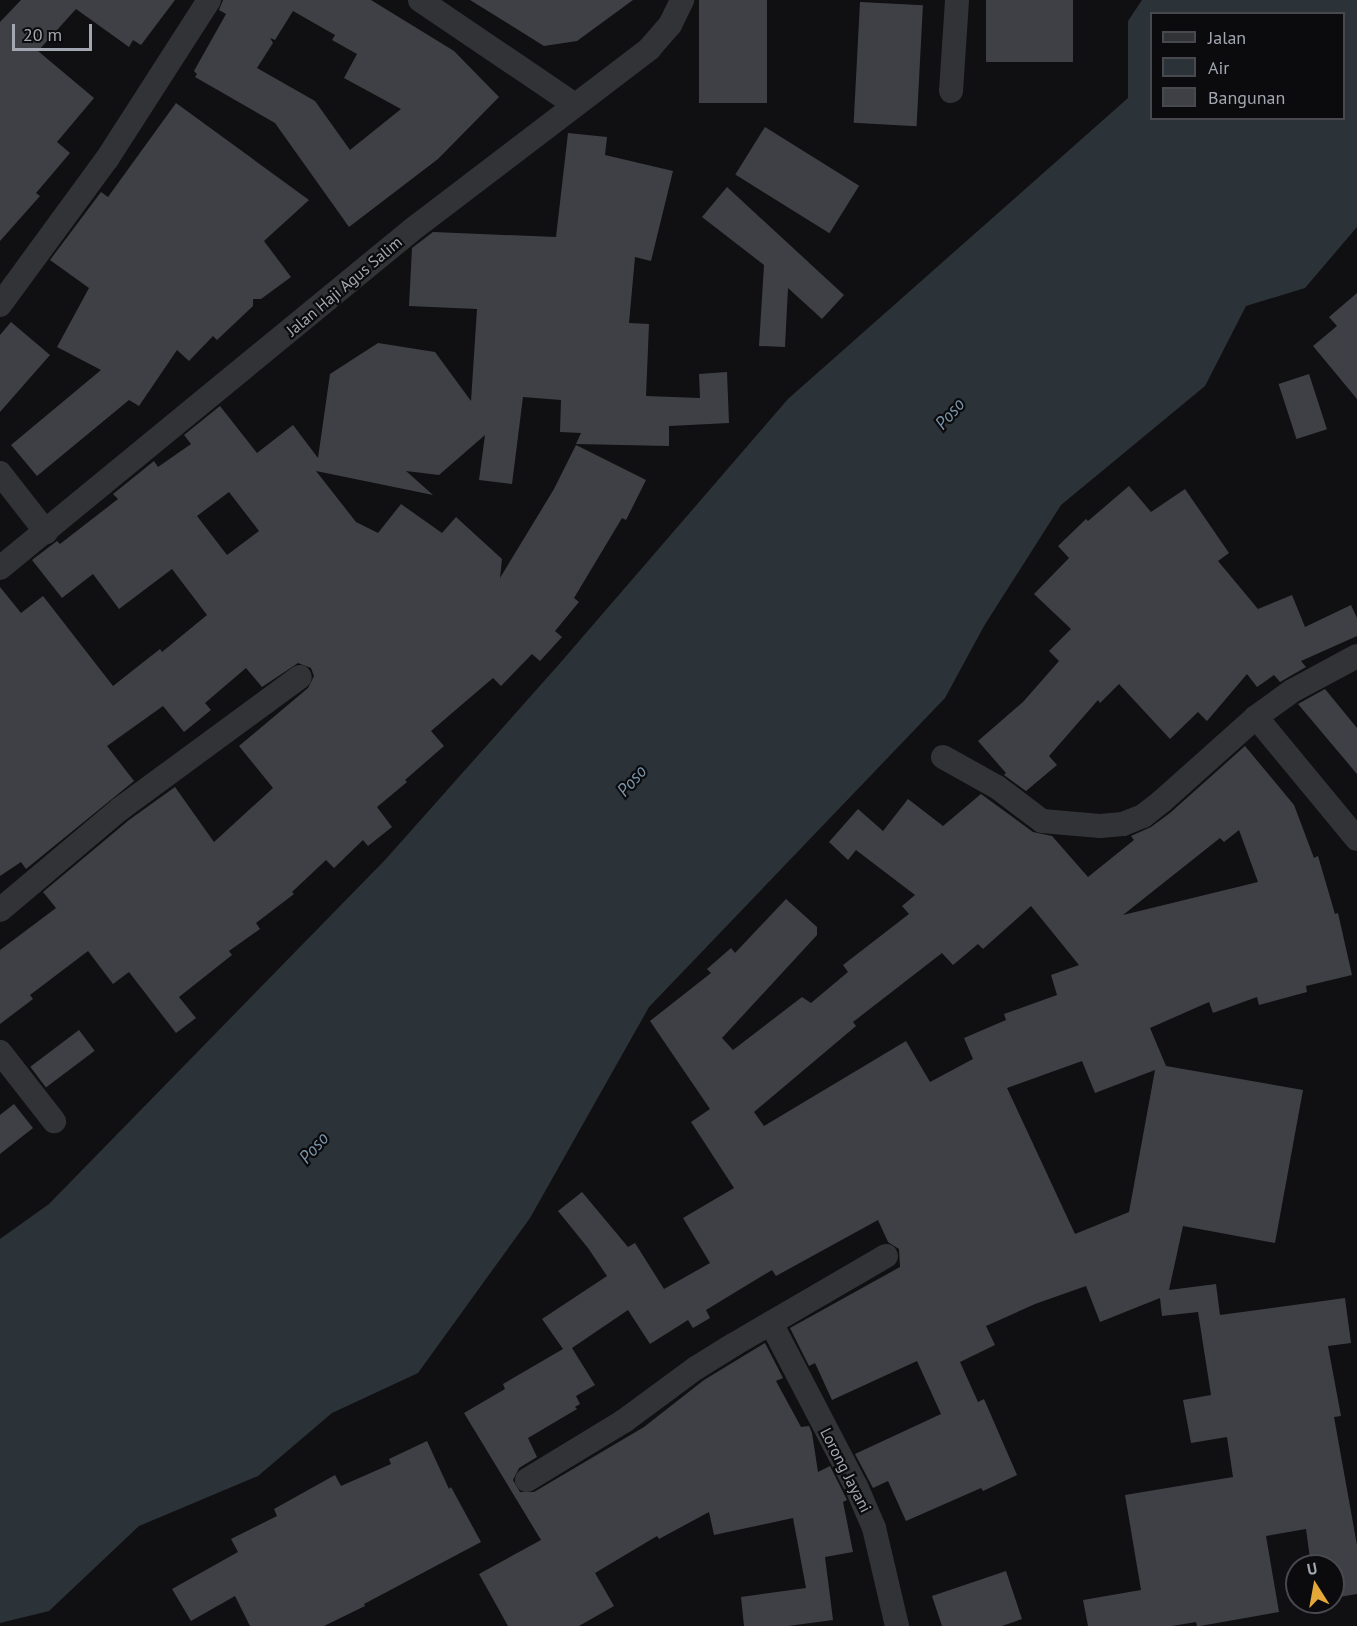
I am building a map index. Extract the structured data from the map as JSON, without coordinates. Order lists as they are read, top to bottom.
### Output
{
  "streets": {
    "street": ["Jalan Haji Agus Salim", "Lorong Jayani"]
  },
  "water": ["Poso"],
  "legend": ["Jalan", "Air", "Bangunan"],
  "scale_bar": "20 m",
  "north": "top"
}
